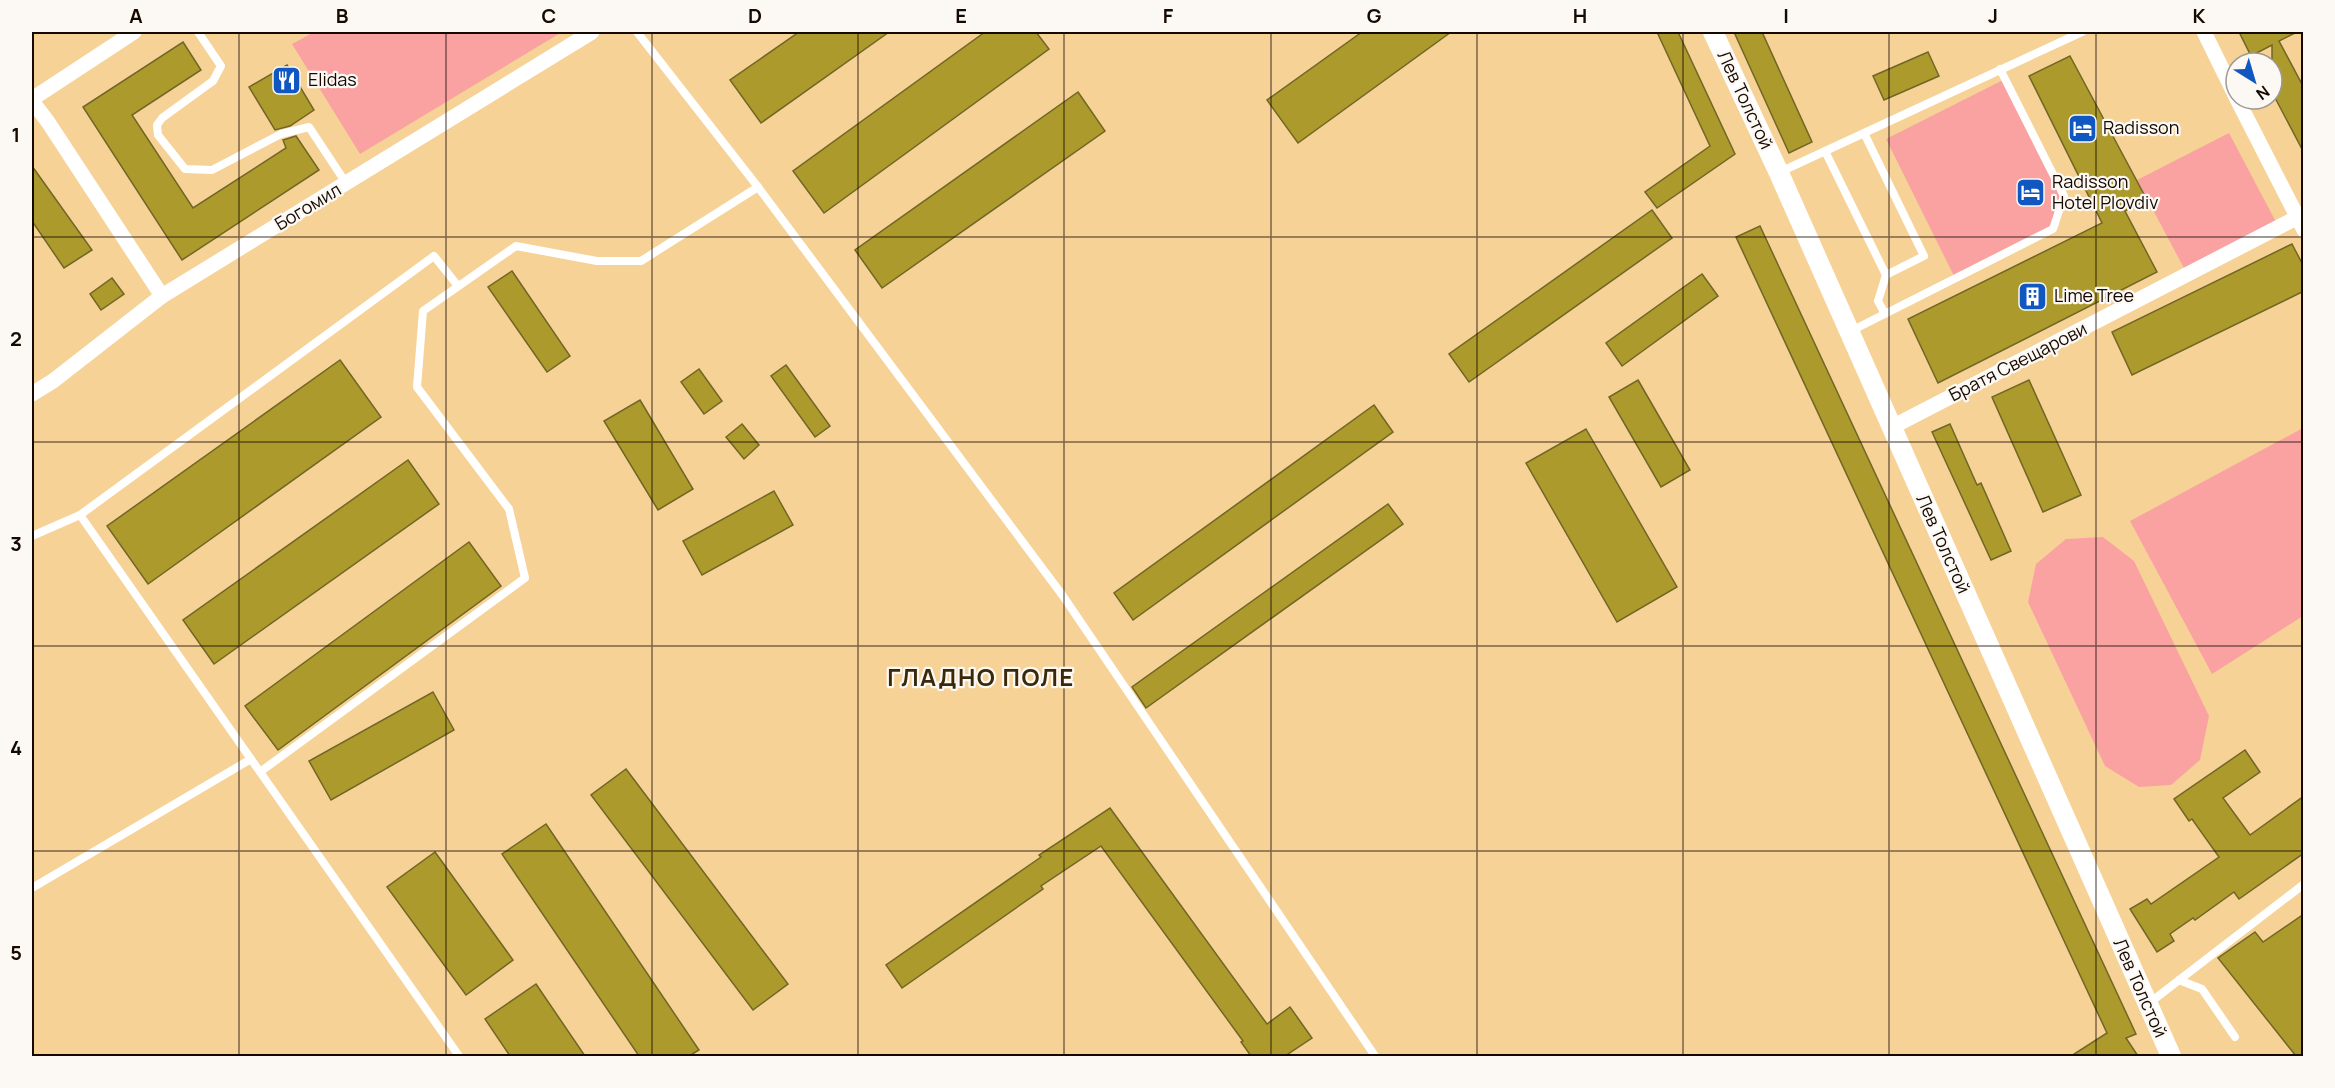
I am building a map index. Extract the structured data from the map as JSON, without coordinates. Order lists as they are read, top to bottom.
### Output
{
  "streets": {
    "street": ["Лев Толстой", "Богомил", "Братя Свещарови"]
  },
  "crossings": [
    ["Лев Толстой", "Братя Свещарови"]
  ],
  "districts": ["ГЛАДНО ПОЛЕ"],
  "places": {
    "restaurant": ["Elidas"],
    "hotel": ["Radisson", "Radisson Hotel Plovdiv"],
    "building": ["Lime Tree"]
  },
  "north": "bottom right",
  "grid": {
    "columns": [
      "A",
      "B",
      "C",
      "D",
      "E",
      "F",
      "G",
      "H",
      "I",
      "J",
      "K"
    ],
    "rows": [
      "1",
      "2",
      "3",
      "4",
      "5"
    ]
  }
}
